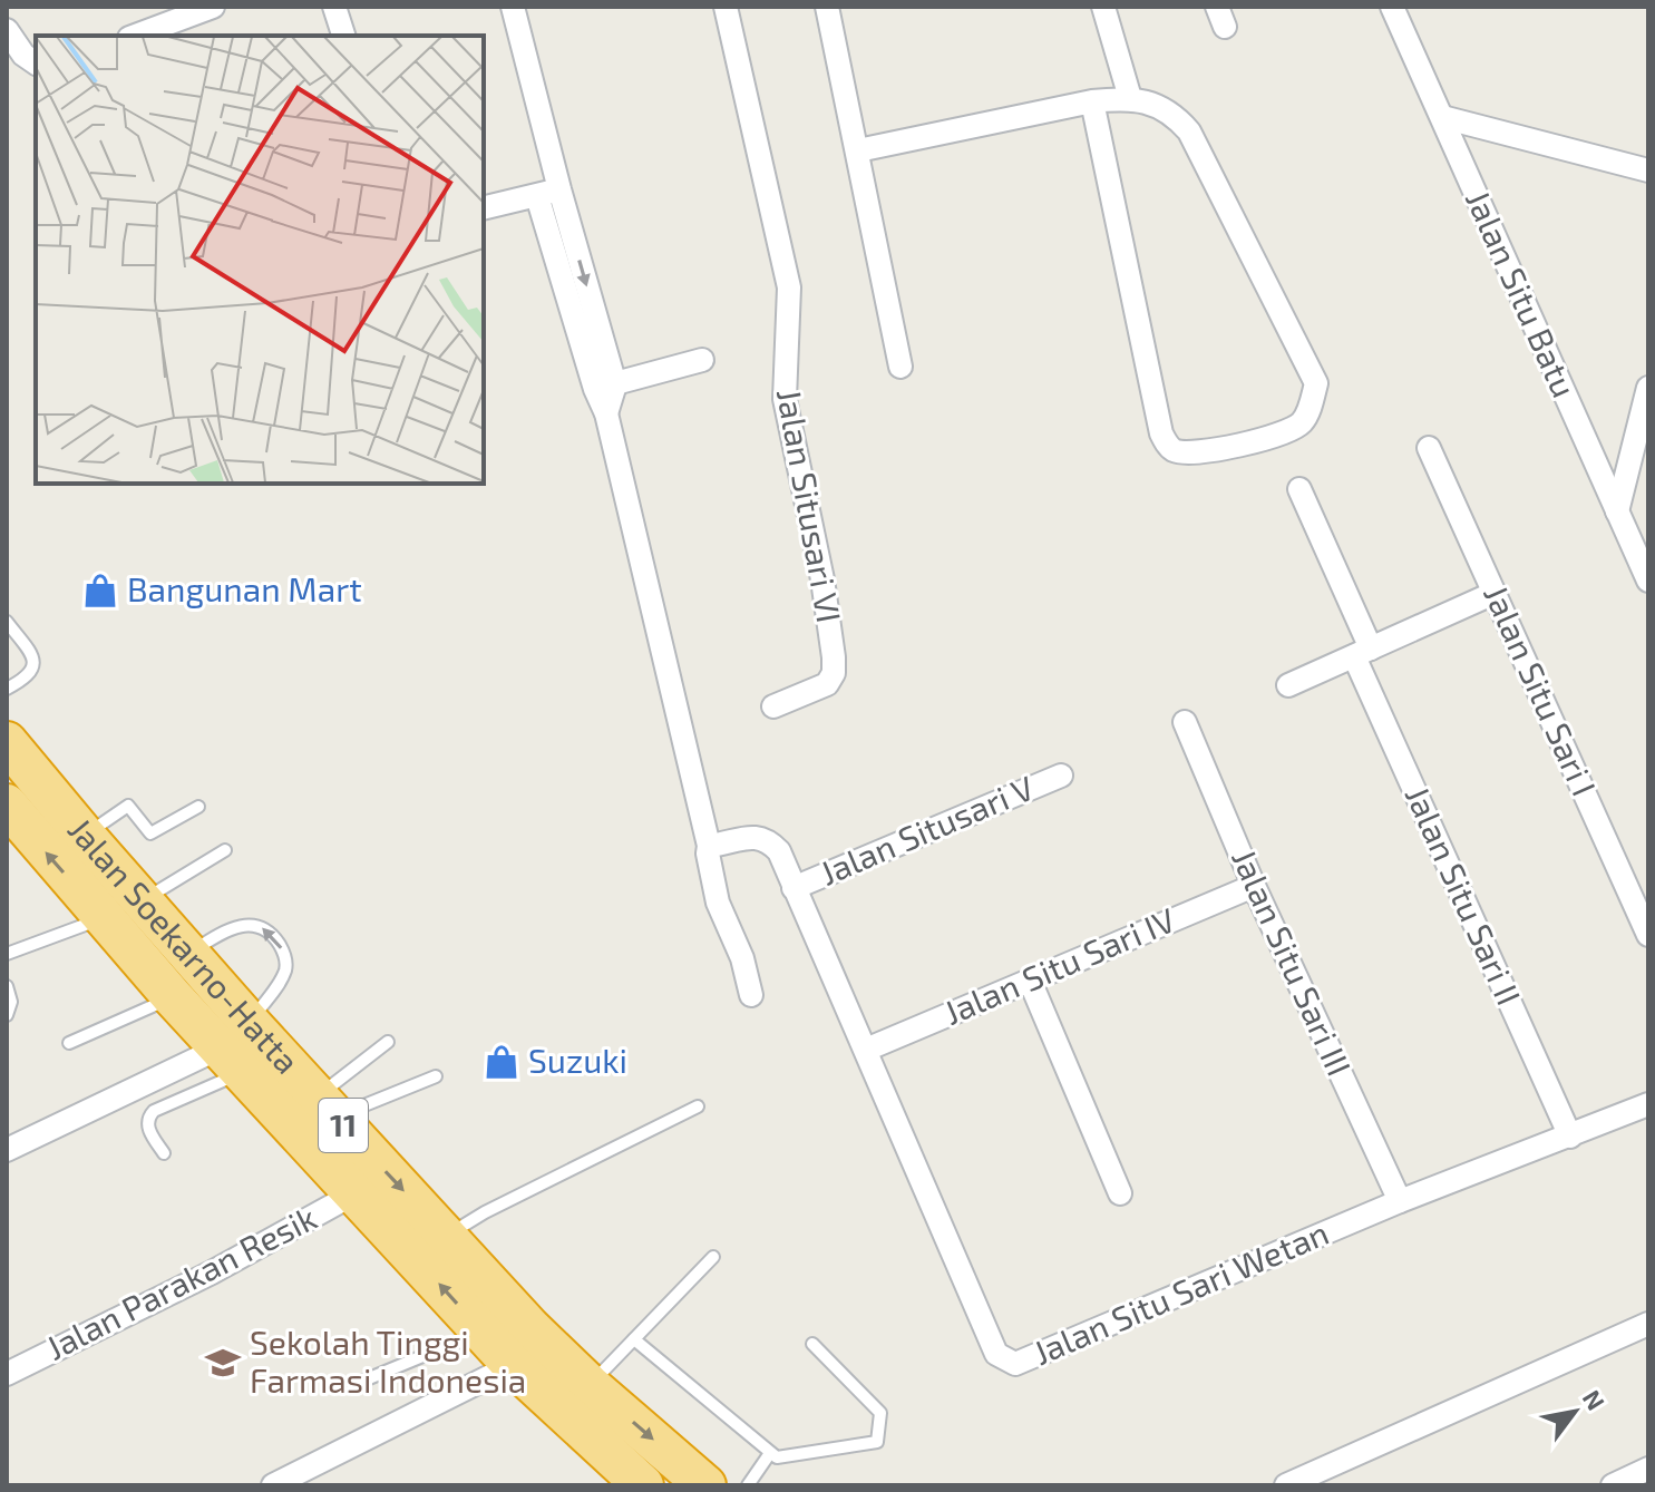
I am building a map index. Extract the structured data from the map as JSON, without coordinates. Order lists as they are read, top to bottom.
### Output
{
  "streets": {
    "highway": ["Jalan Soekarno-Hatta", "11"],
    "street": [
      "Jalan Situ Batu",
      "Jalan Situsari VI",
      "Jalan Situ Sari I",
      "Jalan Situsari V",
      "Jalan Situ Sari II",
      "Jalan Situ Sari III",
      "Jalan Situ Sari IV",
      "Jalan Parakan Resik",
      "Jalan Situ Sari Wetan"
    ]
  },
  "crossings": [
    ["Jalan Situsari V", "Jalan Situ Sari Wetan"],
    ["Jalan Situ Sari II", "Jalan Situ Sari Wetan"],
    ["Jalan Soekarno-Hatta", "Jalan Parakan Resik"],
    ["Jalan Situ Sari III", "Jalan Situ Sari IV"],
    ["Jalan Situ Sari III", "Jalan Situ Sari Wetan"],
    ["Jalan Situ Sari IV", "Jalan Situ Sari Wetan"]
  ],
  "places": {
    "shop": ["Bangunan Mart", "Suzuki"],
    "school or university": ["Sekolah Tinggi Farmasi Indonesia"]
  },
  "north": "top right"
}
